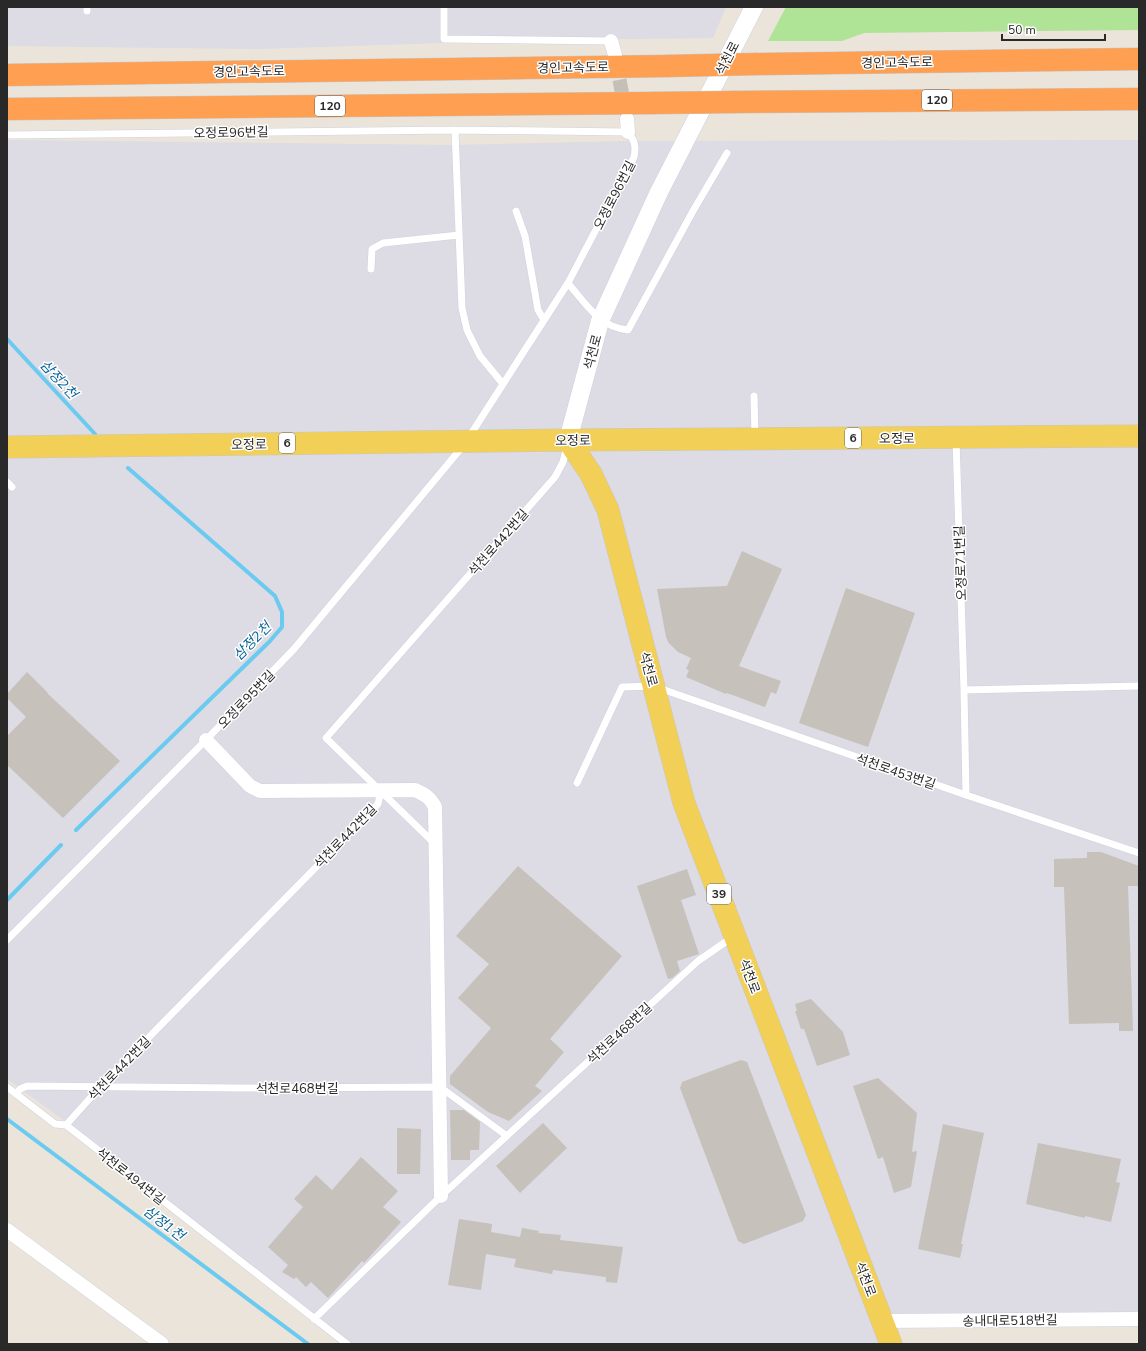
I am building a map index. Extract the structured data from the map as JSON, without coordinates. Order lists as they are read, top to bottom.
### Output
{
  "streets": {
    "highway": ["경인고속도로", "120"],
    "main road": [
      "석천로",
      "6",
      "오정로",
      "39"
    ],
    "street": ["송내대로518번길"],
    "lane": [
      "오정로96번길",
      "석천로442번길",
      "오정로71번길",
      "오정로95번길",
      "석천로453번길",
      "석천로468번길",
      "석천로494번길"
    ]
  },
  "crossings": [
    ["석천로", "오정로"],
    ["석천로", "석천로442번길"],
    ["석천로", "석천로453번길"],
    ["석천로", "석천로468번길"],
    ["석천로", "송내대로518번길"],
    ["오정로96번길", "오정로"],
    ["오정로96번길", "오정로95번길"],
    ["오정로", "석천로442번길"],
    ["오정로", "오정로71번길"],
    ["오정로", "오정로95번길"],
    ["석천로442번길", "석천로468번길"],
    ["석천로442번길", "석천로494번길"],
    ["오정로71번길", "석천로453번길"],
    ["석천로468번길", "석천로494번길"]
  ],
  "water": ["삼정2천", "삼정1천"],
  "scale_bar": "50 m"
}
